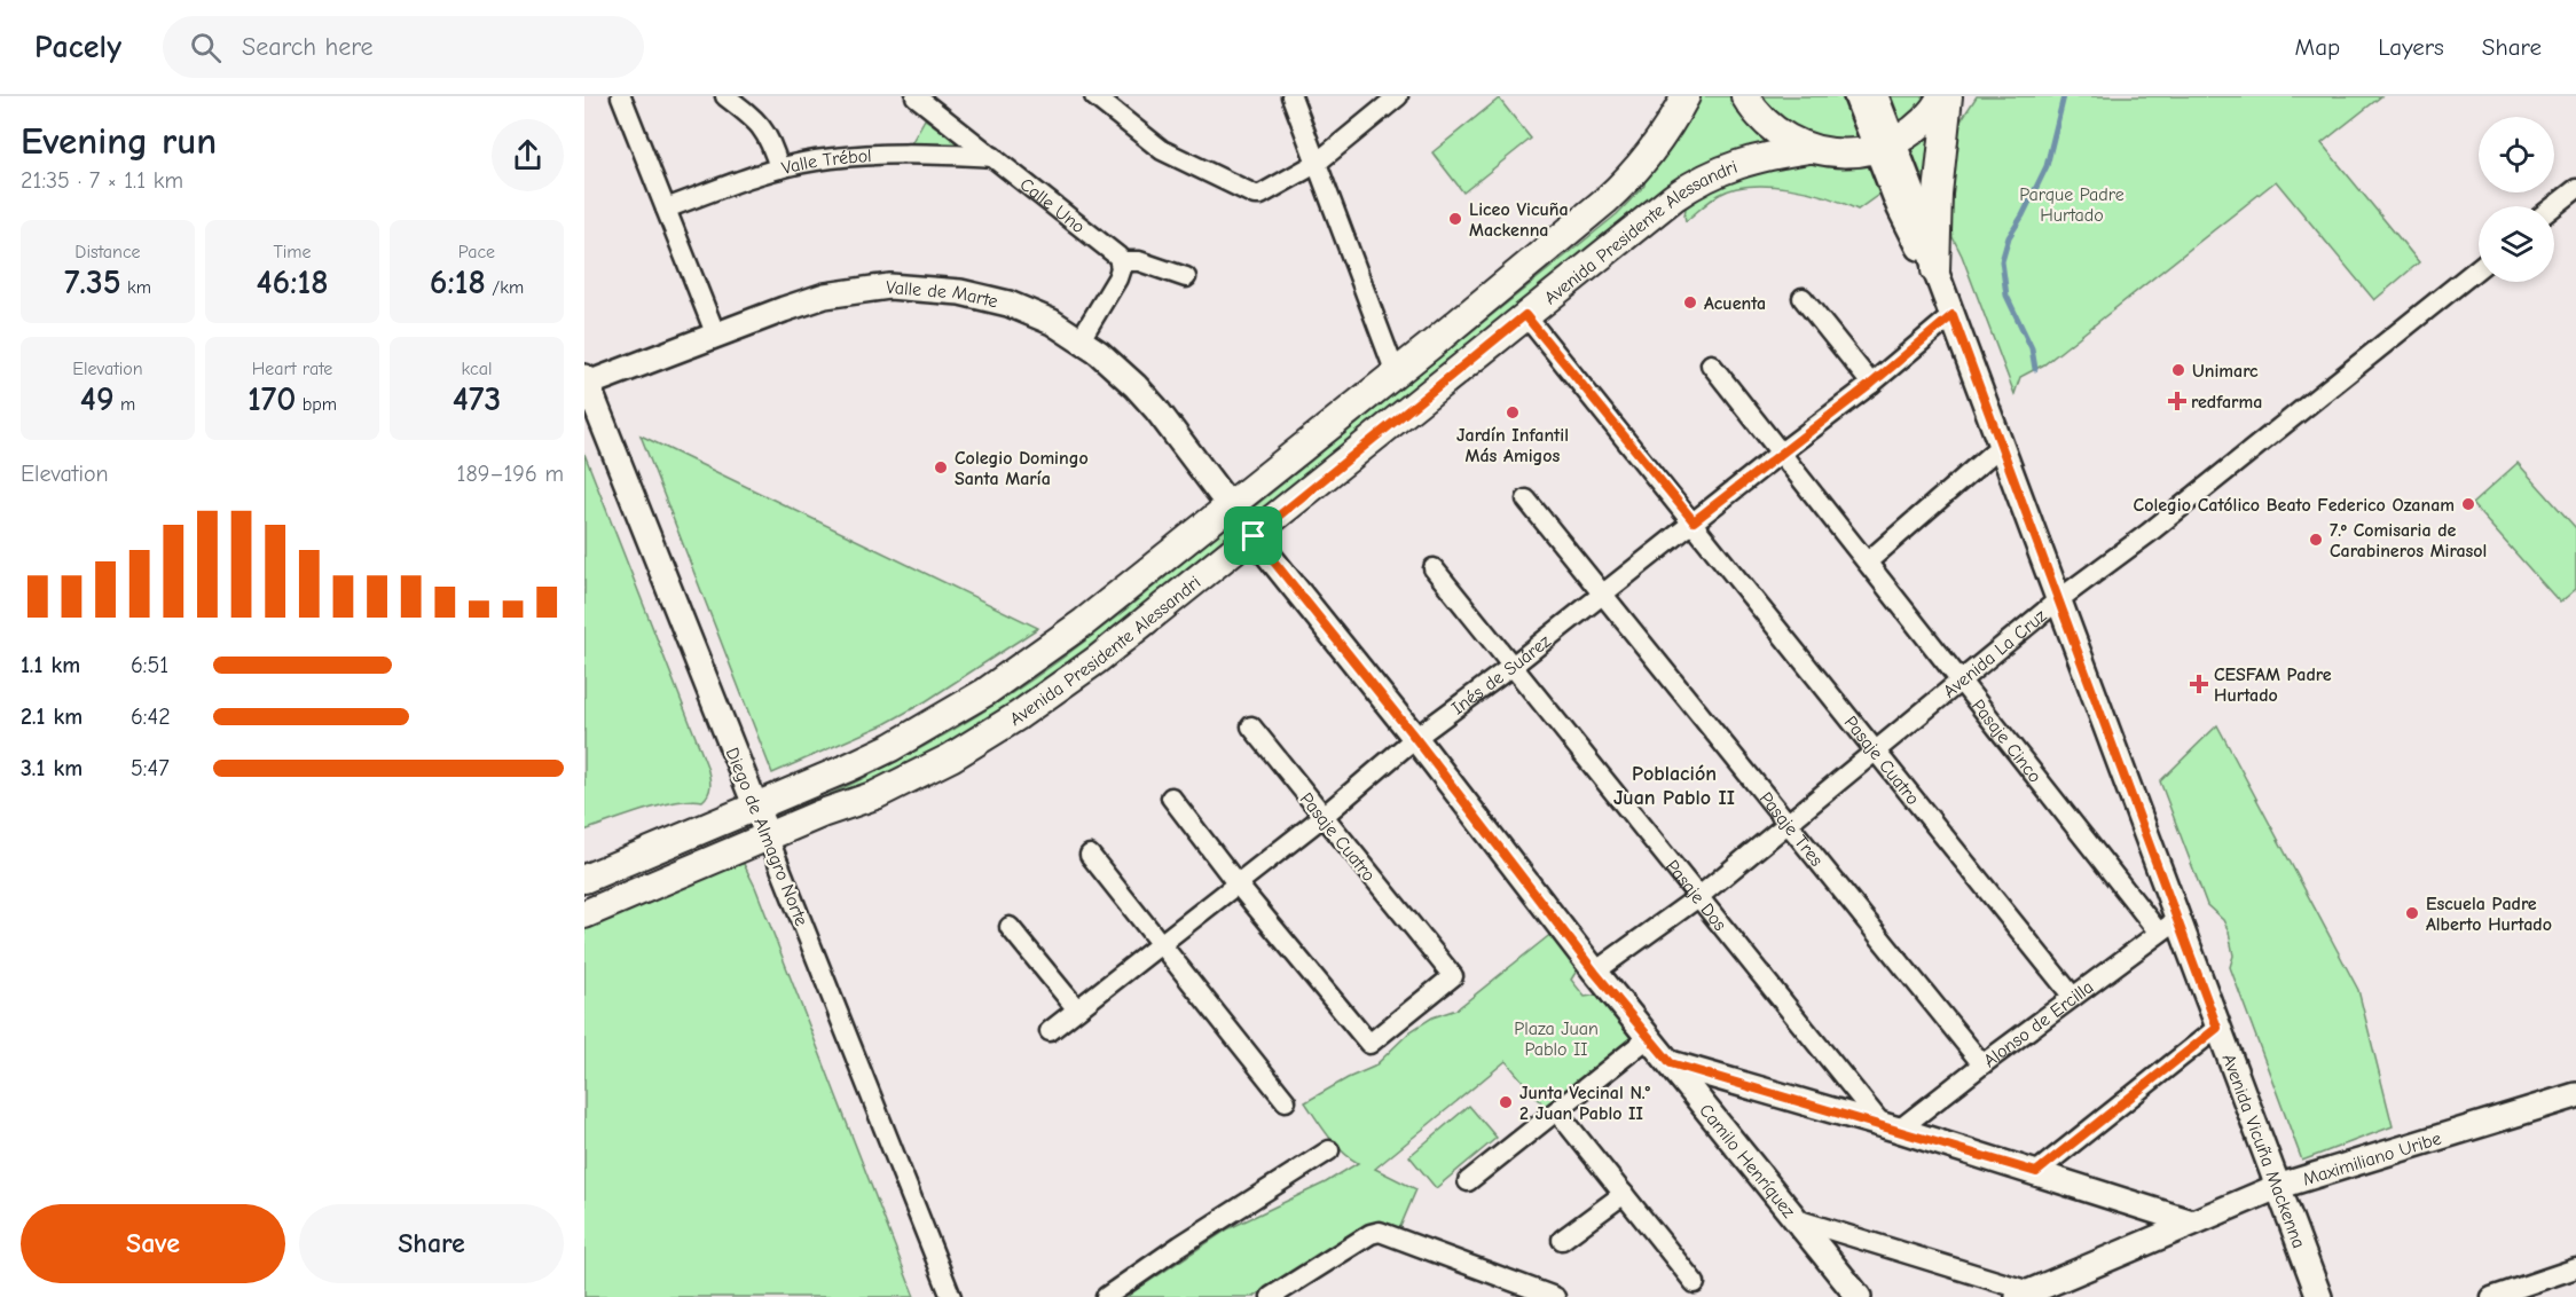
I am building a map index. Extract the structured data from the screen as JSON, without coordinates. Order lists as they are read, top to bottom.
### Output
{
  "streets": {
    "main road": ["Avenida Presidente Alessandri"],
    "street": [
      "Valle Trébol",
      "Calle Uno",
      "Valle de Marte",
      "Avenida La Cruz",
      "Inés de Suárez",
      "Pasaje Cinco",
      "Pasaje Cuatro",
      "Pasaje Tres",
      "Diego de Almagro Norte",
      "Pasaje Dos",
      "Alonso de Ercilla",
      "Avenida Vicuña Mackenna",
      "Maximiliano Uribe",
      "Camilo Henríquez"
    ]
  },
  "crossings": [
    ["Valle Trébol", "Calle Uno"],
    ["Avenida Presidente Alessandri", "Valle de Marte"],
    ["Avenida Presidente Alessandri", "Pasaje Cuatro"],
    ["Avenida Presidente Alessandri", "Diego de Almagro Norte"],
    ["Avenida Presidente Alessandri", "Avenida Vicuña Mackenna"],
    ["Avenida Presidente Alessandri", "Camilo Henríquez"],
    ["Valle de Marte", "Diego de Almagro Norte"],
    ["Valle de Marte", "Camilo Henríquez"],
    ["Avenida La Cruz", "Pasaje Cinco"],
    ["Avenida La Cruz", "Pasaje Cuatro"],
    ["Avenida La Cruz", "Pasaje Tres"],
    ["Avenida La Cruz", "Pasaje Dos"],
    ["Avenida La Cruz", "Avenida Vicuña Mackenna"],
    ["Avenida La Cruz", "Camilo Henríquez"],
    ["Inés de Suárez", "Pasaje Cinco"],
    ["Inés de Suárez", "Pasaje Cuatro"],
    ["Inés de Suárez", "Pasaje Tres"],
    ["Inés de Suárez", "Pasaje Dos"],
    ["Inés de Suárez", "Avenida Vicuña Mackenna"],
    ["Inés de Suárez", "Camilo Henríquez"],
    ["Pasaje Cinco", "Alonso de Ercilla"],
    ["Pasaje Cinco", "Avenida Vicuña Mackenna"],
    ["Pasaje Cuatro", "Alonso de Ercilla"],
    ["Pasaje Tres", "Alonso de Ercilla"],
    ["Pasaje Dos", "Alonso de Ercilla"],
    ["Alonso de Ercilla", "Avenida Vicuña Mackenna"],
    ["Avenida Vicuña Mackenna", "Maximiliano Uribe"]
  ],
  "districts": ["Población Juan Pablo II"],
  "parks": ["Parque Padre Hurtado", "Plaza Juan Pablo II"],
  "places": {
    "other": [
      "Liceo Vicuña Mackenna",
      "Acuenta",
      "Unimarc",
      "Jardín Infantil Más Amigos",
      "Colegio Domingo Santa María",
      "Colegio Católico Beato Federico Ozanam",
      "7.º Comisaria de Carabineros Mirasol",
      "Escuela Padre Alberto Hurtado",
      "Junta Vecinal N.° 2 Juan Pablo II"
    ],
    "health": ["redfarma", "CESFAM Padre Hurtado"]
  },
  "page": {
    "header": "Pacely",
    "search": "Search here",
    "nav": ["Map", "Layers", "Share"],
    "heading": ["Evening run", "21:35 · 7 × 1.1 km"],
    "stats": [
      ["Distance", "7.35 km"],
      ["Time", "46:18"],
      ["Pace", "6:18 /km"],
      ["Elevation", "49 m"],
      ["Heart rate", "170 bpm"],
      ["kcal", "473"]
    ],
    "chart": ["Elevation", "189–196 m"],
    "list": [
      {
        "name": "1.1 km",
        "note": "6:51"
      },
      {
        "name": "2.1 km",
        "note": "6:42"
      },
      {
        "name": "3.1 km",
        "note": "5:47"
      }
    ],
    "buttons": ["Save", "Share"]
  }
}
